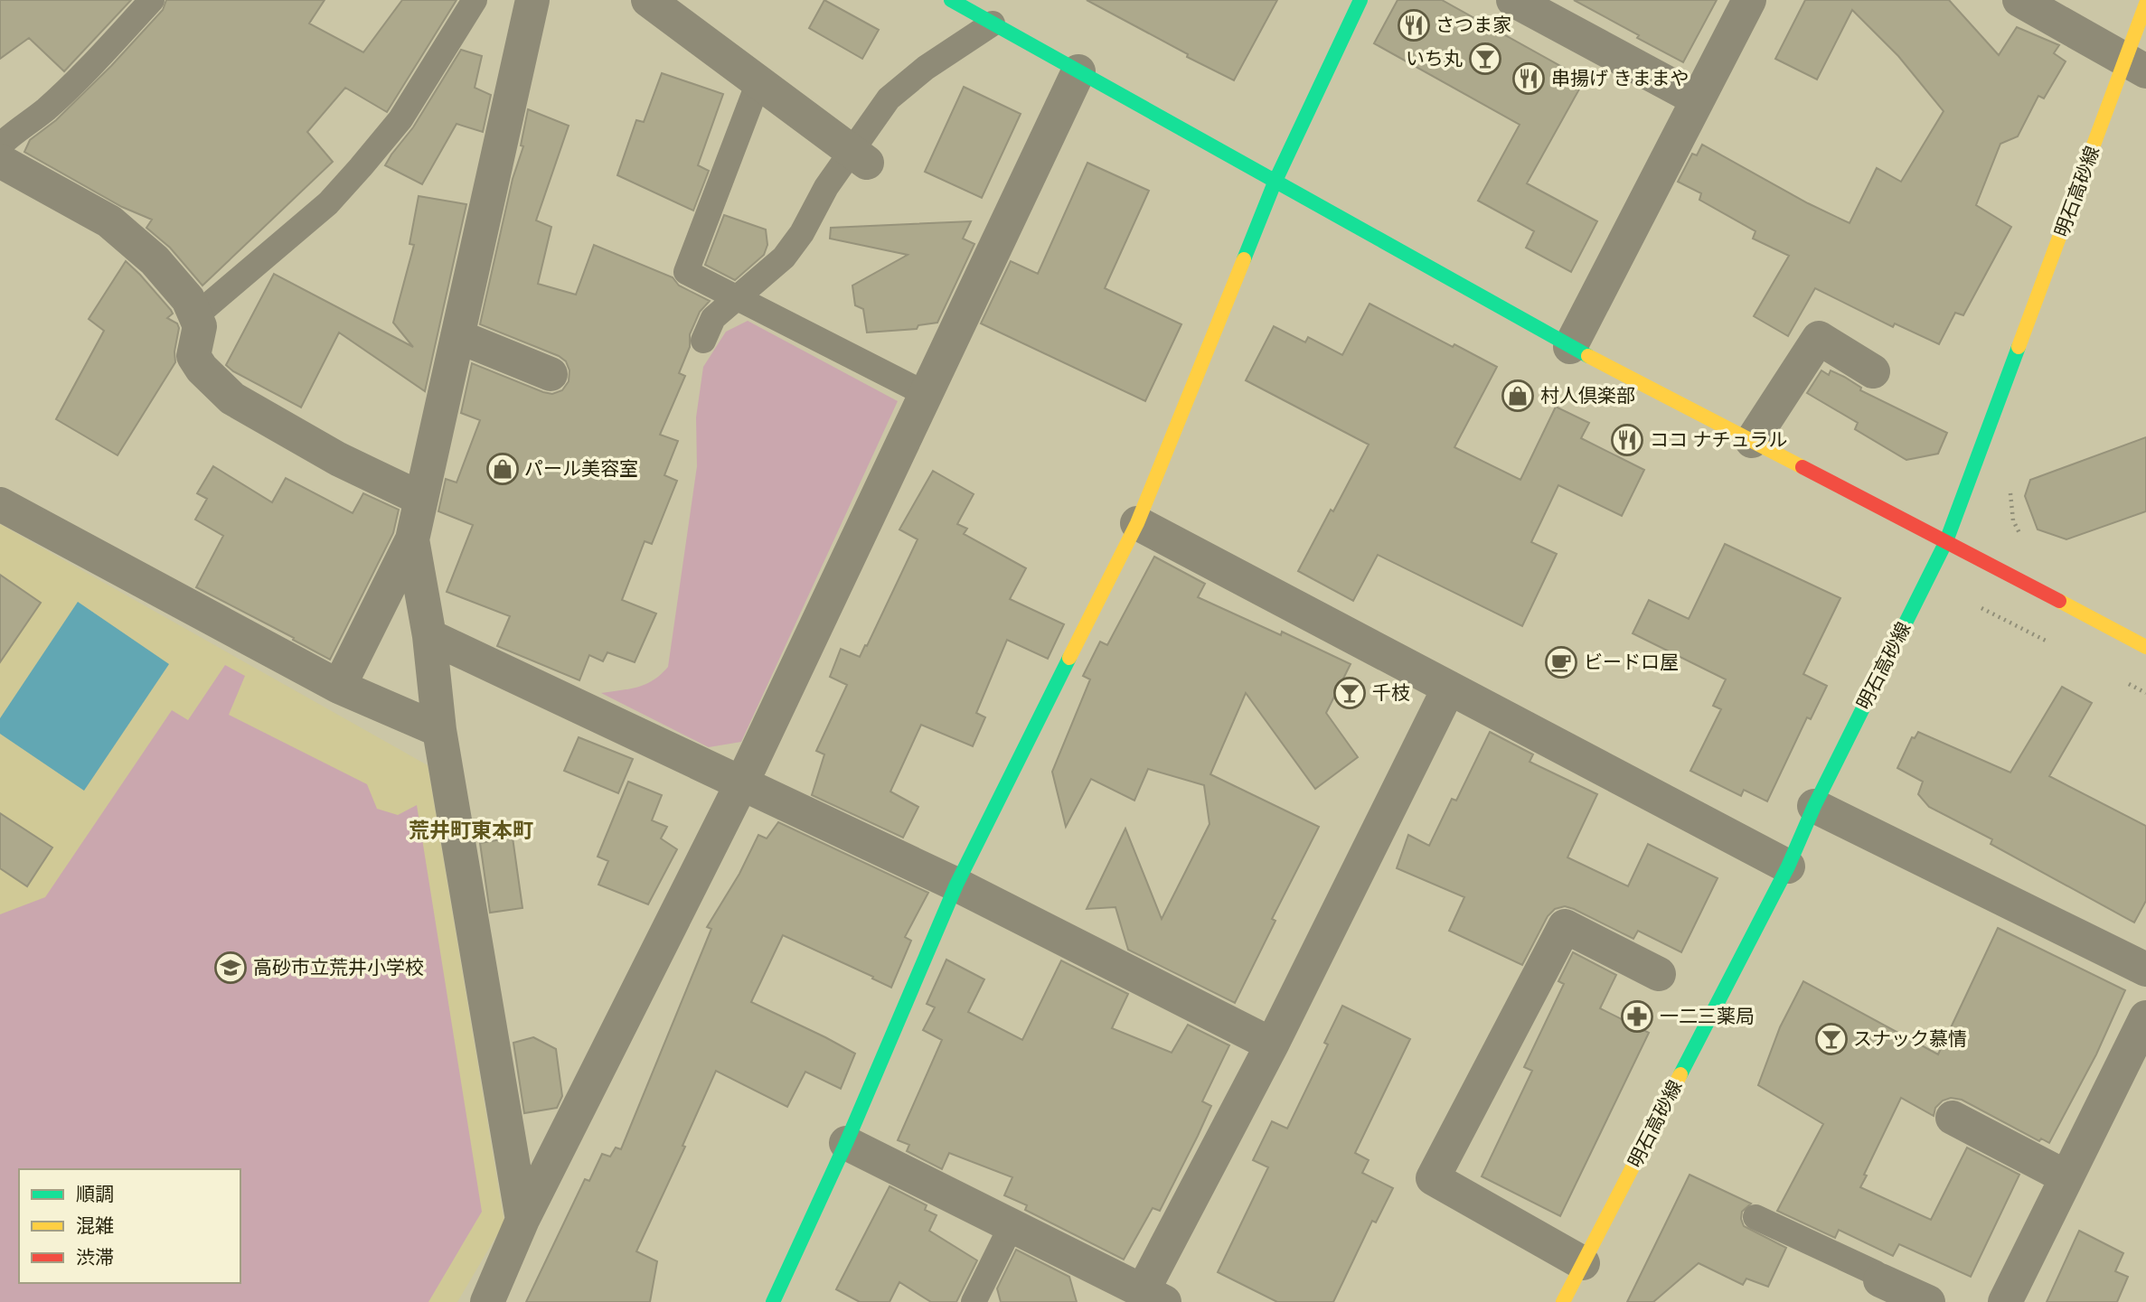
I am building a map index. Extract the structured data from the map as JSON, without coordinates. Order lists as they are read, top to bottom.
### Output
{
  "streets": {
    "street": ["明石高砂線"]
  },
  "districts": ["荒井町東本町"],
  "places": {
    "restaurant": ["さつま家", "串揚げ きままや", "ココ ナチュラル"],
    "bar": ["いち丸", "千枝", "スナック慕情"],
    "shop": ["村人倶楽部", "パール美容室"],
    "cafe": ["ビードロ屋"],
    "school or university": ["高砂市立荒井小学校"],
    "pharmacy": ["一二三薬局"]
  },
  "legend": ["順調", "混雑", "渋滞"]
}
